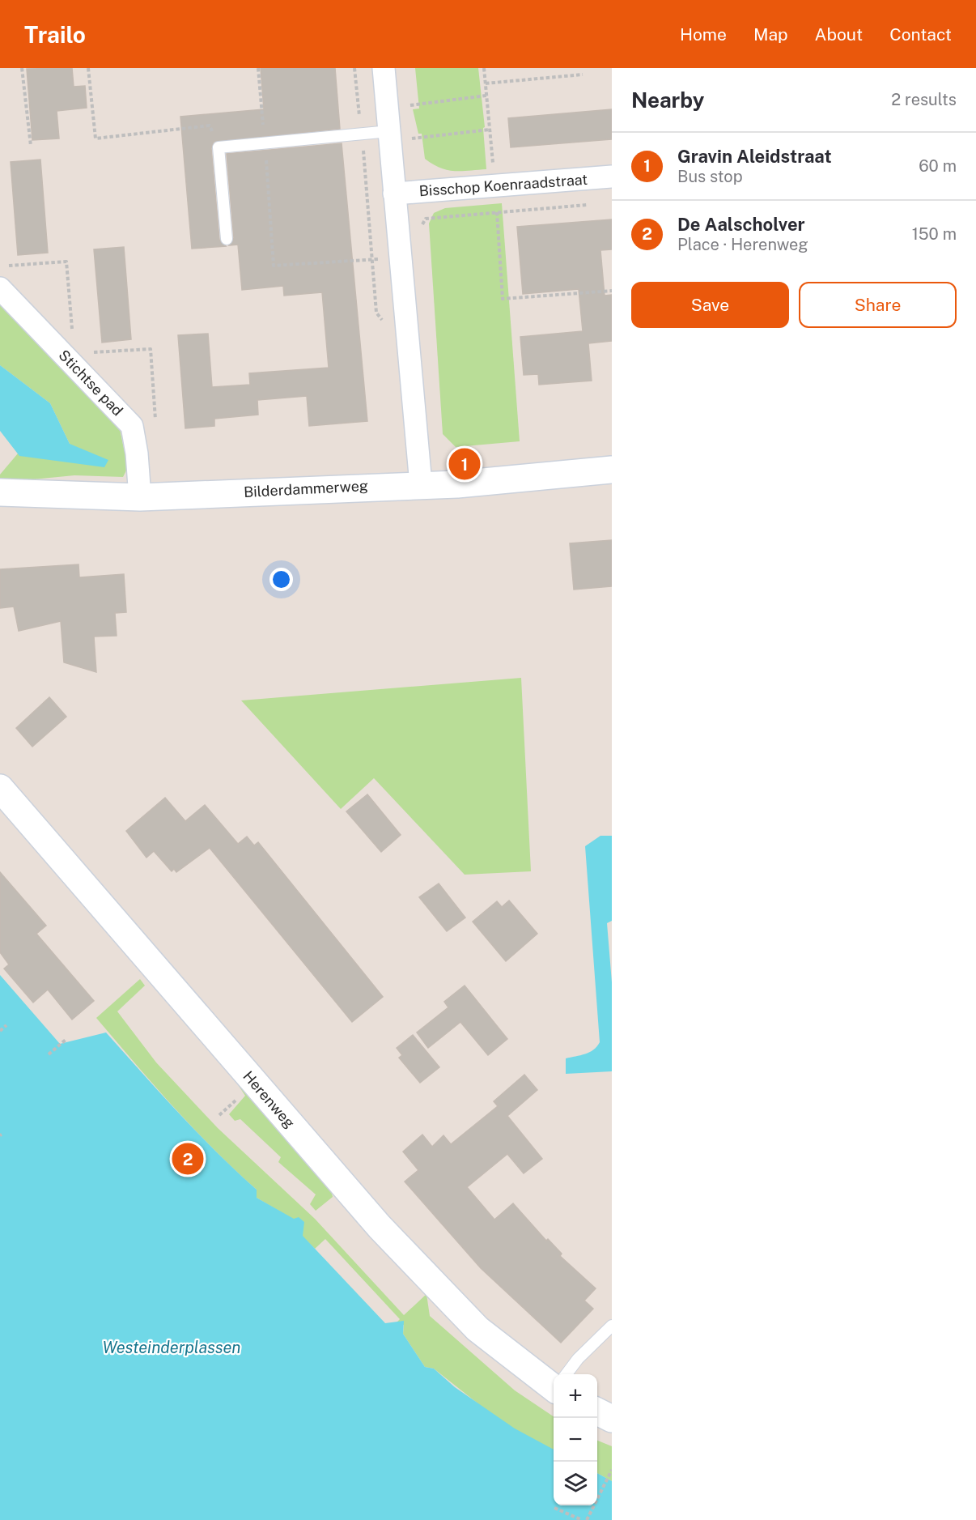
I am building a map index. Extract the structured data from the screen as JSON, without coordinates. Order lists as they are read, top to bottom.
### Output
{
  "streets": {
    "street": [
      "Bisschop Koenraadstraat",
      "Stichtse pad",
      "Bilderdammerweg",
      "Herenweg"
    ]
  },
  "crossings": [
    ["Stichtse pad", "Bilderdammerweg"]
  ],
  "water": ["Westeinderplassen"],
  "page": {
    "header": "Trailo",
    "nav": [
      "Home",
      "Map",
      "About",
      "Contact"
    ],
    "heading": ["Nearby", "2 results"],
    "list": [
      {
        "mark": "1",
        "name": "Gravin Aleidstraat",
        "note": "Bus stop",
        "value": "60 m"
      },
      {
        "mark": "2",
        "name": "De Aalscholver",
        "note": "Place · Herenweg",
        "value": "150 m"
      }
    ],
    "buttons": ["Save", "Share"],
    "pins": ["1", "2"],
    "map_buttons": ["+", "−"]
  }
}
